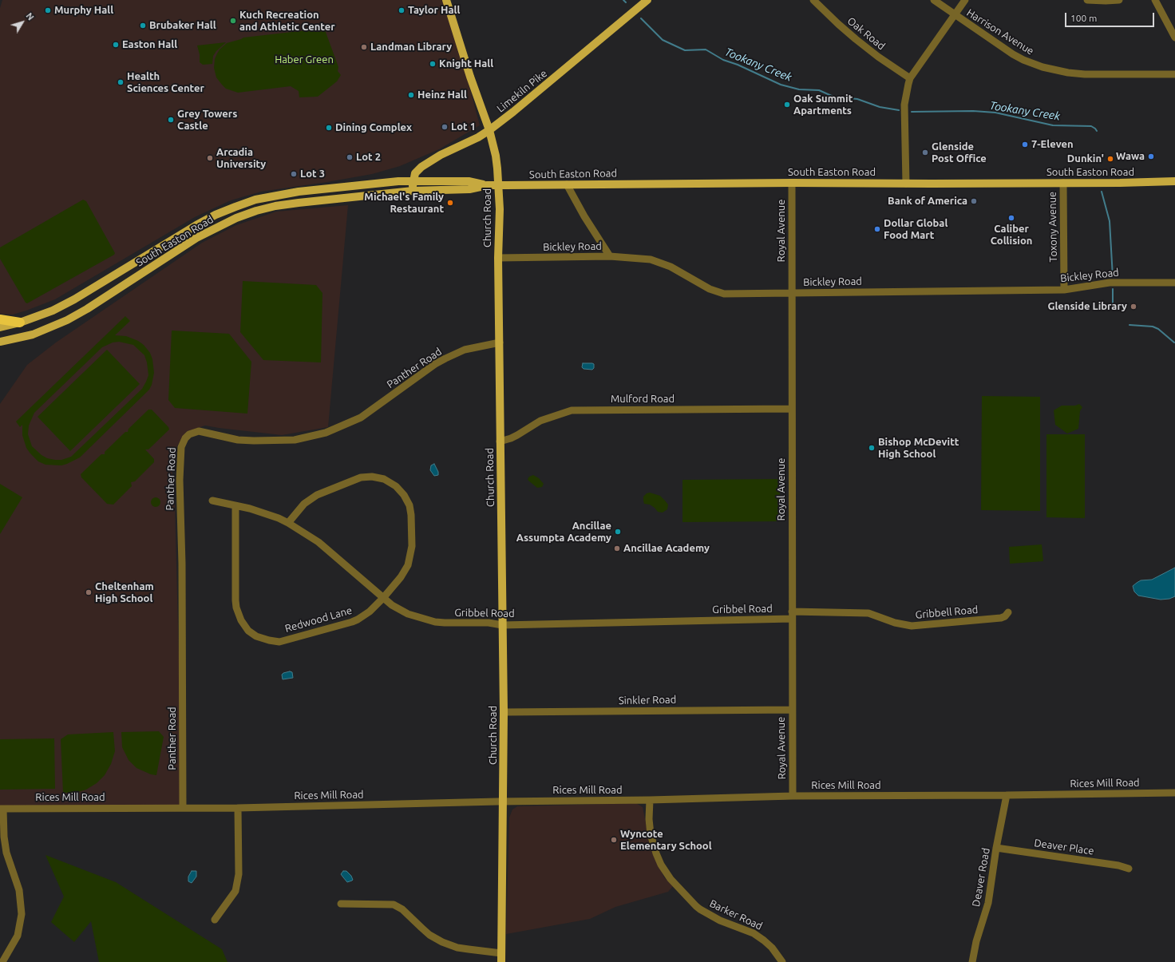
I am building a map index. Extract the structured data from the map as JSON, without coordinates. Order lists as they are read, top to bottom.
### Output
{
  "streets": {
    "main road": ["Limekiln Pike", "South Easton Road", "Church Road"],
    "street": [
      "Harrison Avenue",
      "Oak Road",
      "Toxony Avenue",
      "Royal Avenue",
      "Bickley Road",
      "Panther Road",
      "Mulford Road",
      "Gribbel Road",
      "Gribbell Road",
      "Redwood Lane",
      "Sinkler Road",
      "Rices Mill Road",
      "Deaver Place",
      "Deaver Road",
      "Barker Road"
    ]
  },
  "crossings": [
    ["Limekiln Pike", "South Easton Road"],
    ["Limekiln Pike", "Church Road"],
    ["South Easton Road", "Toxony Avenue"],
    ["South Easton Road", "Royal Avenue"],
    ["Church Road", "Bickley Road"],
    ["Church Road", "Panther Road"],
    ["Church Road", "Mulford Road"],
    ["Church Road", "Gribbel Road"],
    ["Church Road", "Sinkler Road"],
    ["Church Road", "Rices Mill Road"],
    ["Toxony Avenue", "Bickley Road"],
    ["Royal Avenue", "Bickley Road"],
    ["Royal Avenue", "Mulford Road"],
    ["Royal Avenue", "Gribbel Road"],
    ["Royal Avenue", "Gribbell Road"],
    ["Royal Avenue", "Sinkler Road"],
    ["Royal Avenue", "Rices Mill Road"],
    ["Panther Road", "Rices Mill Road"],
    ["Gribbel Road", "Gribbell Road"],
    ["Gribbel Road", "Redwood Lane"],
    ["Rices Mill Road", "Deaver Road"],
    ["Rices Mill Road", "Barker Road"],
    ["Deaver Place", "Deaver Road"]
  ],
  "water": ["Tookany Creek"],
  "parks": ["Haber Green"],
  "places": [
    "Murphy Hall",
    "Taylor Hall",
    "Kuch Recreation and Athletic Center",
    "Brubaker Hall",
    "Easton Hall",
    "Landman Library",
    "Knight Hall",
    "Health Sciences Center",
    "Heinz Hall",
    "Oak Summit Apartments",
    "Grey Towers Castle",
    "Lot 1",
    "Dining Complex",
    "7-Eleven",
    "Glenside Post Office",
    "Wawa",
    "Lot 2",
    "Arcadia University",
    "Dunkin'",
    "Lot 3",
    "Bank of America",
    "Michael's Family Restaurant",
    "Caliber Collision",
    "Dollar Global Food Mart",
    "Glenside Library",
    "Bishop McDevitt High School",
    "Ancillae Assumpta Academy",
    "Ancillae Academy",
    "Cheltenham High School",
    "Wyncote Elementary School"
  ],
  "scale_bar": "100 m",
  "north": "top right"
}
